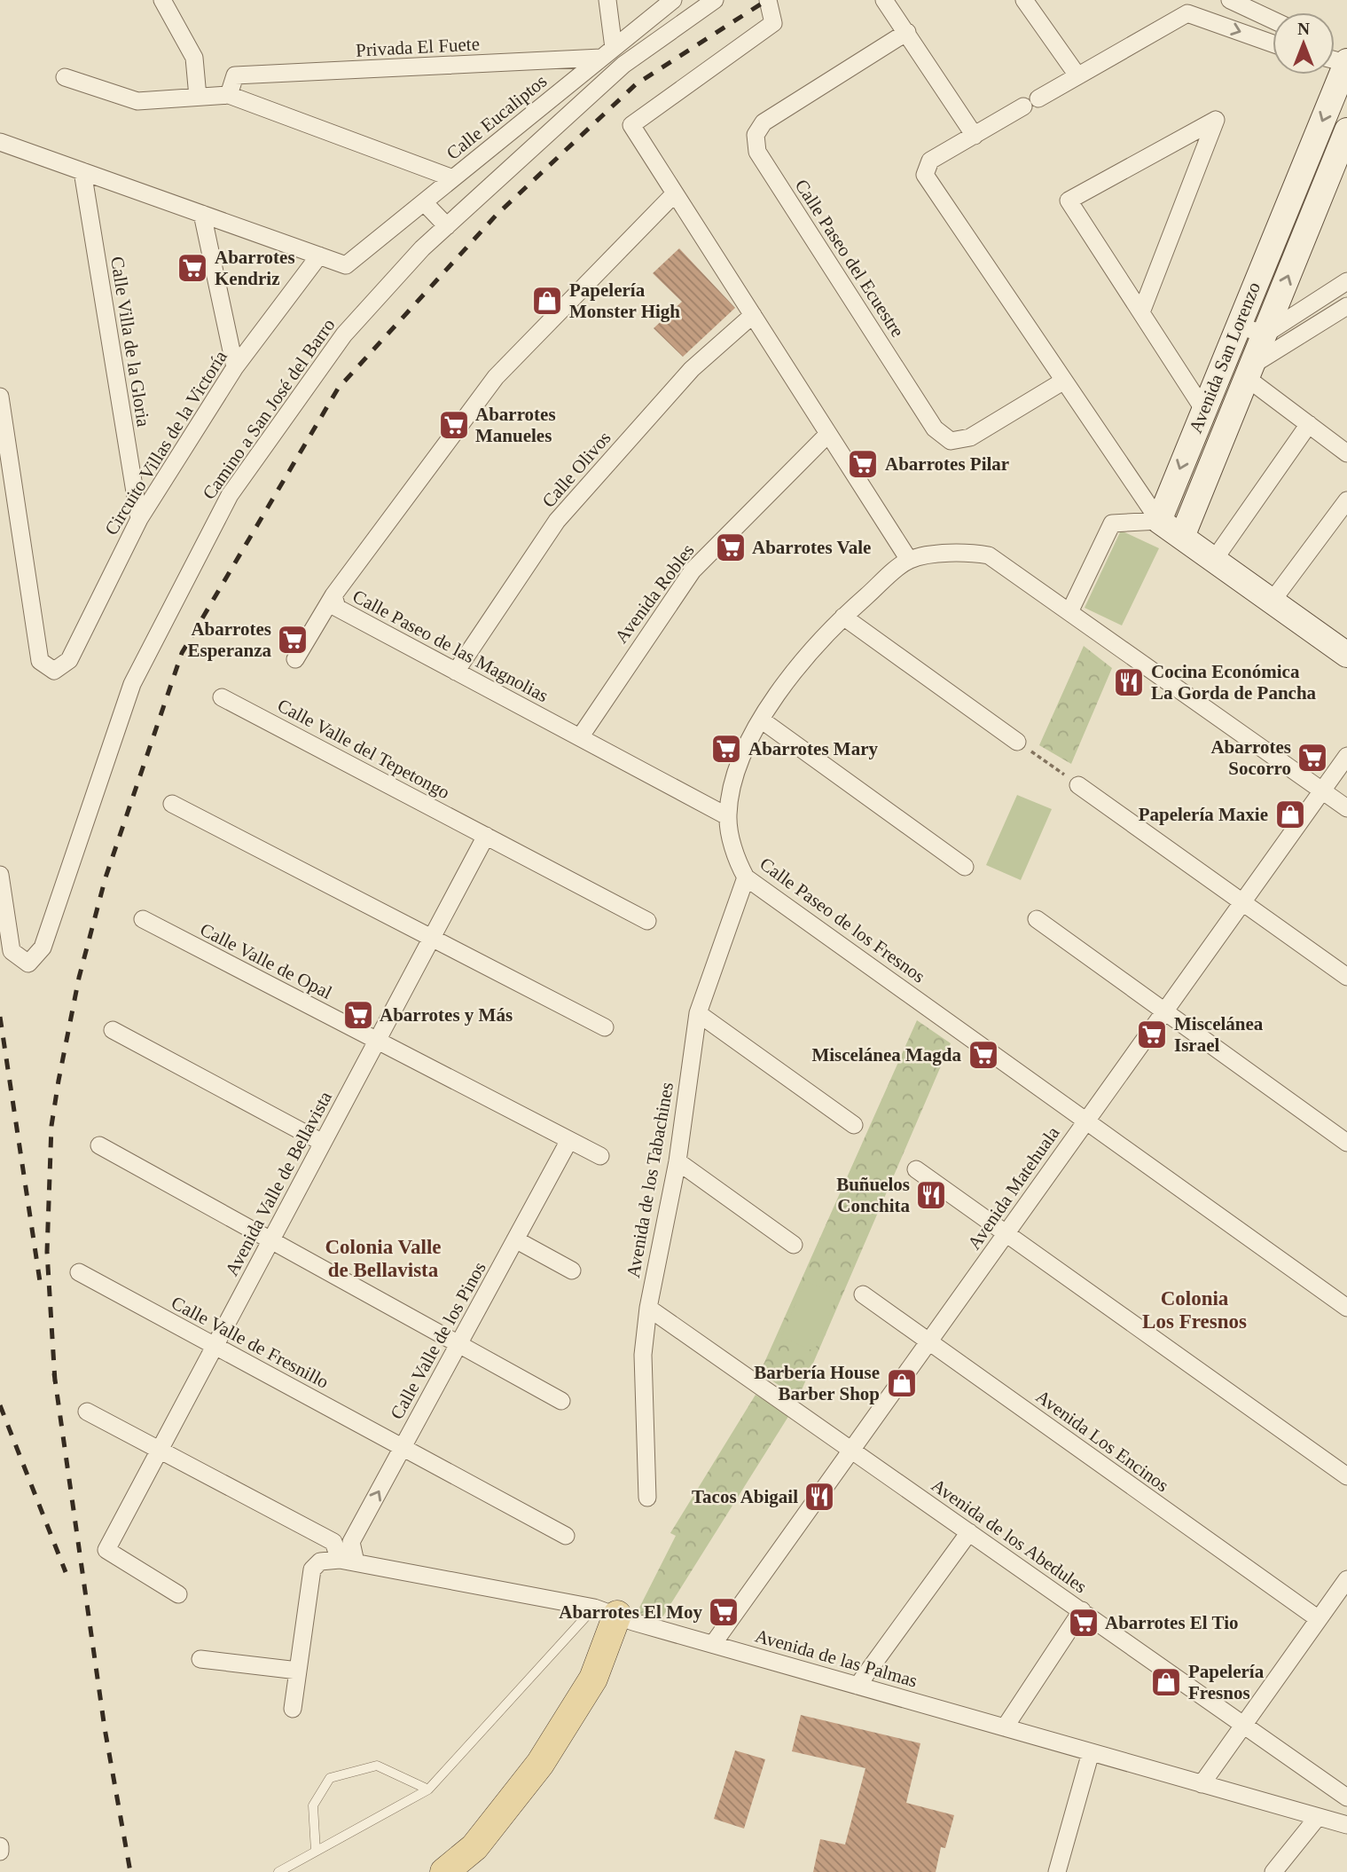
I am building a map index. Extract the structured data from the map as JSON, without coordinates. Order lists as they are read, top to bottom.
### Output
{
  "streets": {
    "street": [
      "Privada El Fuete",
      "Calle Eucaliptos",
      "Calle Paseo del Ecuestre",
      "Calle Villa de la Gloria",
      "Avenida San Lorenzo",
      "Camino a San José del Barro",
      "Circuito Villas de la Victoría",
      "Calle Olivos",
      "Avenida Robles",
      "Calle Paseo de las Magnolias",
      "Calle Valle del Tepetongo",
      "Calle Paseo de los Fresnos",
      "Calle Valle de Opal",
      "Avenida de los Tabachines",
      "Avenida Valle de Bellavista",
      "Avenida Matehuala",
      "Calle Valle de los Pinos",
      "Calle Valle de Fresnillo",
      "Avenida Los Encinos",
      "Avenida de los Abedules",
      "Avenida de las Palmas"
    ]
  },
  "crossings": [
    ["Privada El Fuete", "Calle Eucaliptos"],
    ["Calle Eucaliptos", "Circuito Villas de la Victoría"],
    ["Calle Villa de la Gloria", "Circuito Villas de la Victoría"],
    ["Calle Olivos", "Calle Paseo de las Magnolias"],
    ["Avenida Robles", "Calle Paseo de las Magnolias"],
    ["Calle Paseo de las Magnolias", "Calle Paseo de los Fresnos"],
    ["Calle Valle del Tepetongo", "Avenida Valle de Bellavista"],
    ["Calle Paseo de los Fresnos", "Avenida de los Tabachines"],
    ["Calle Paseo de los Fresnos", "Avenida Matehuala"],
    ["Calle Valle de Opal", "Avenida Valle de Bellavista"],
    ["Calle Valle de Opal", "Calle Valle de los Pinos"],
    ["Avenida de los Tabachines", "Avenida de los Abedules"],
    ["Avenida Valle de Bellavista", "Calle Valle de Fresnillo"],
    ["Avenida Matehuala", "Avenida Los Encinos"],
    ["Avenida Matehuala", "Avenida de los Abedules"],
    ["Avenida Matehuala", "Avenida de las Palmas"],
    ["Calle Valle de los Pinos", "Calle Valle de Fresnillo"]
  ],
  "districts": ["Colonia Valle de Bellavista", "Colonia Los Fresnos"],
  "places": {
    "supermarket": [
      "Abarrotes Kendriz",
      "Abarrotes Manueles",
      "Abarrotes Pilar",
      "Abarrotes Vale",
      "Abarrotes Esperanza",
      "Abarrotes Mary",
      "Abarrotes Socorro",
      "Abarrotes y Más",
      "Miscelánea Israel",
      "Miscelánea Magda",
      "Abarrotes El Moy",
      "Abarrotes El Tio"
    ],
    "shop": [
      "Papelería Monster High",
      "Papelería Maxie",
      "Barbería House Barber Shop",
      "Papelería Fresnos"
    ],
    "restaurant": ["Cocina Económica La Gorda de Pancha", "Buñuelos Conchita", "Tacos Abigail"]
  },
  "north": "top"
}
